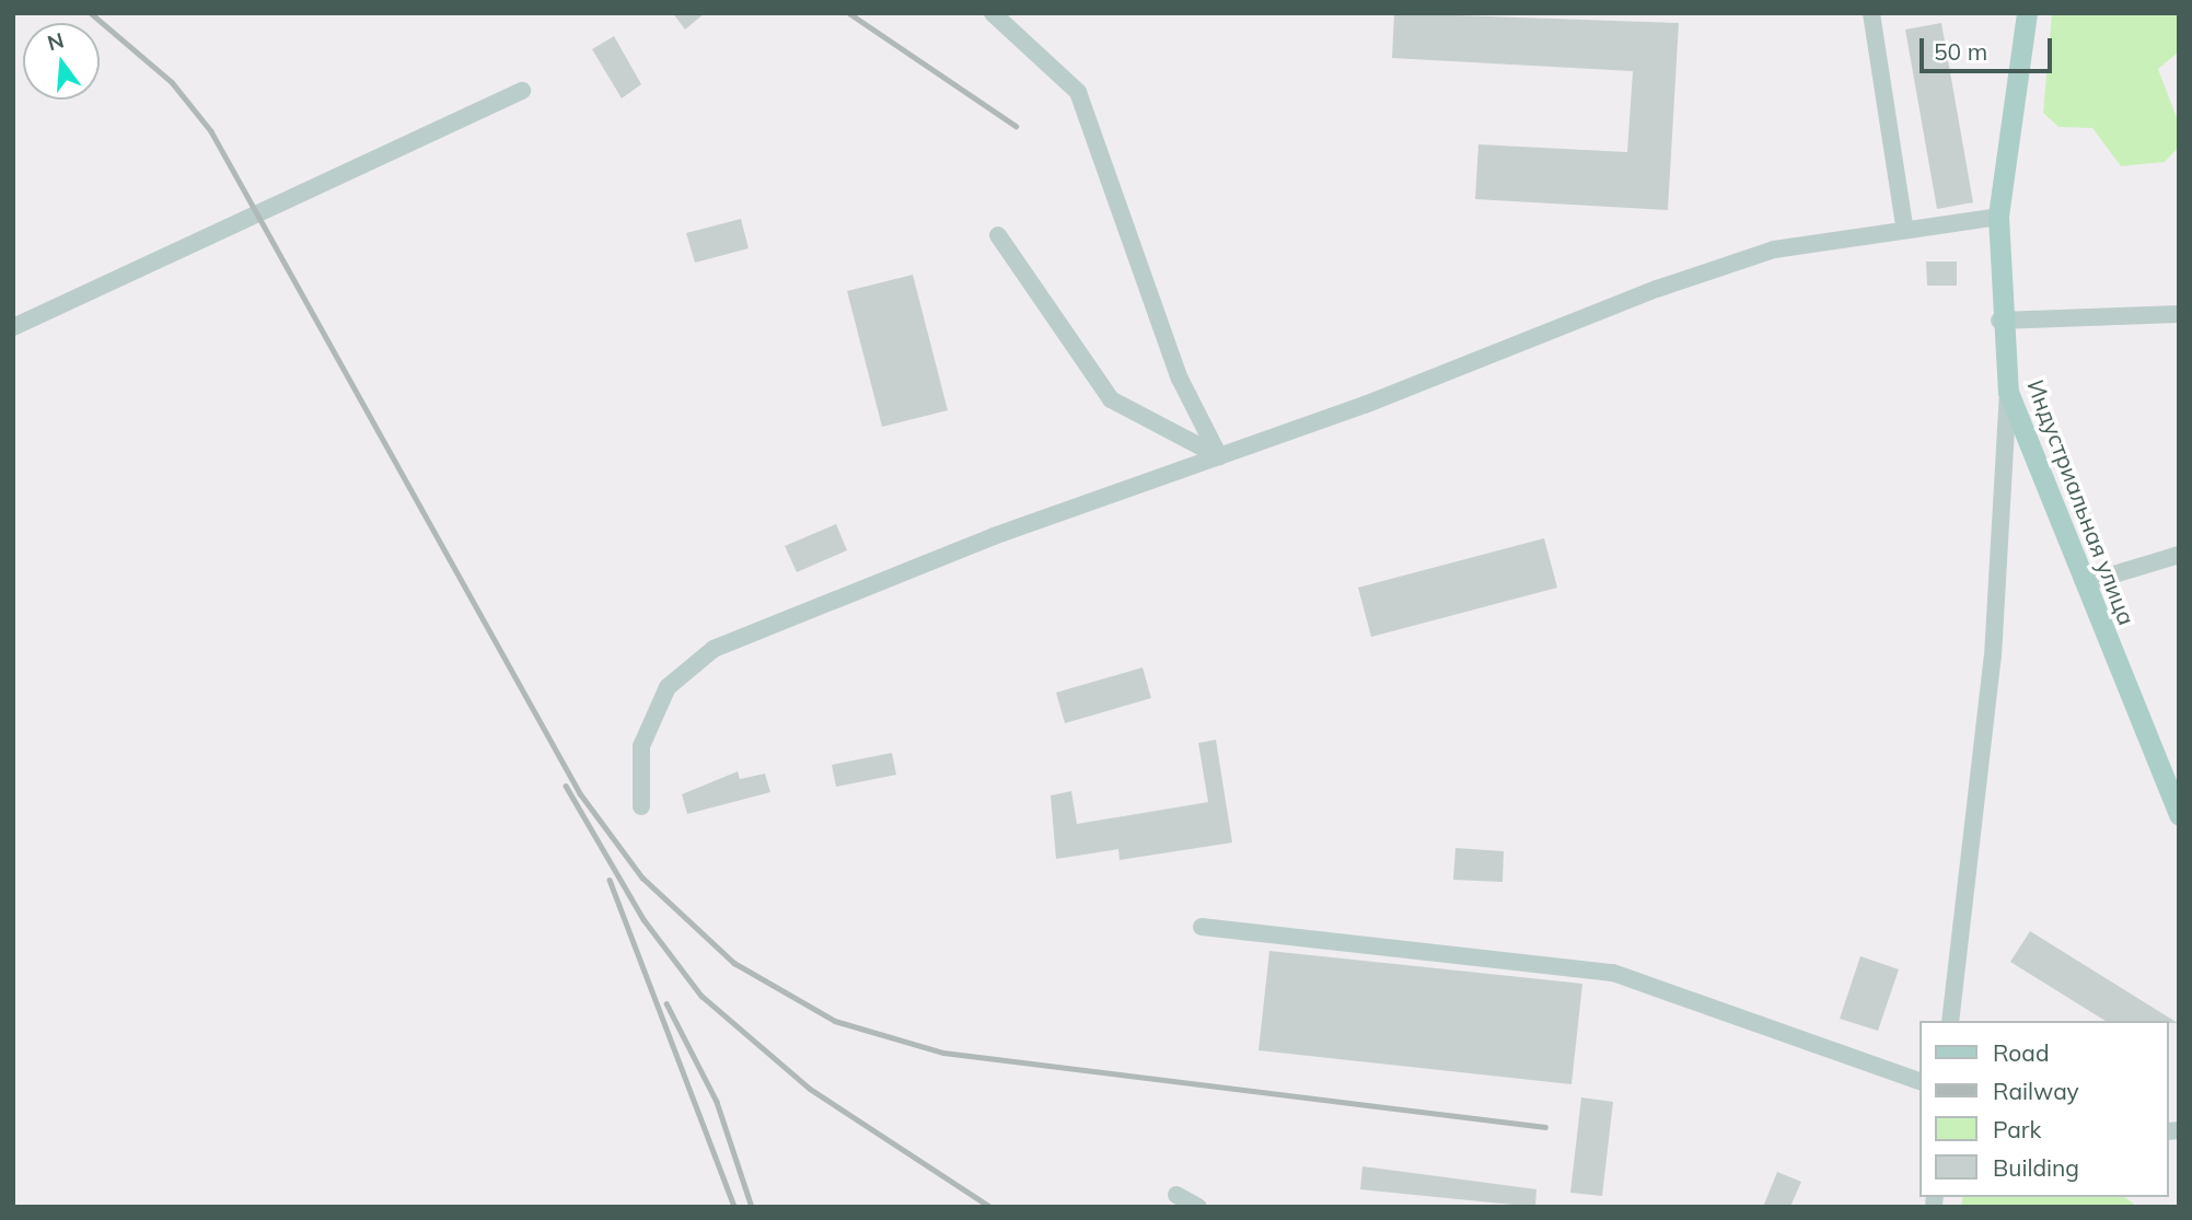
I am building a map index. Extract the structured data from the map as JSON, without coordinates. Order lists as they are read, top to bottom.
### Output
{
  "streets": {
    "main road": ["Индустриальная улица"]
  },
  "legend": [
    "Road",
    "Railway",
    "Park",
    "Building"
  ],
  "scale_bar": "50 m",
  "north": "top"
}
